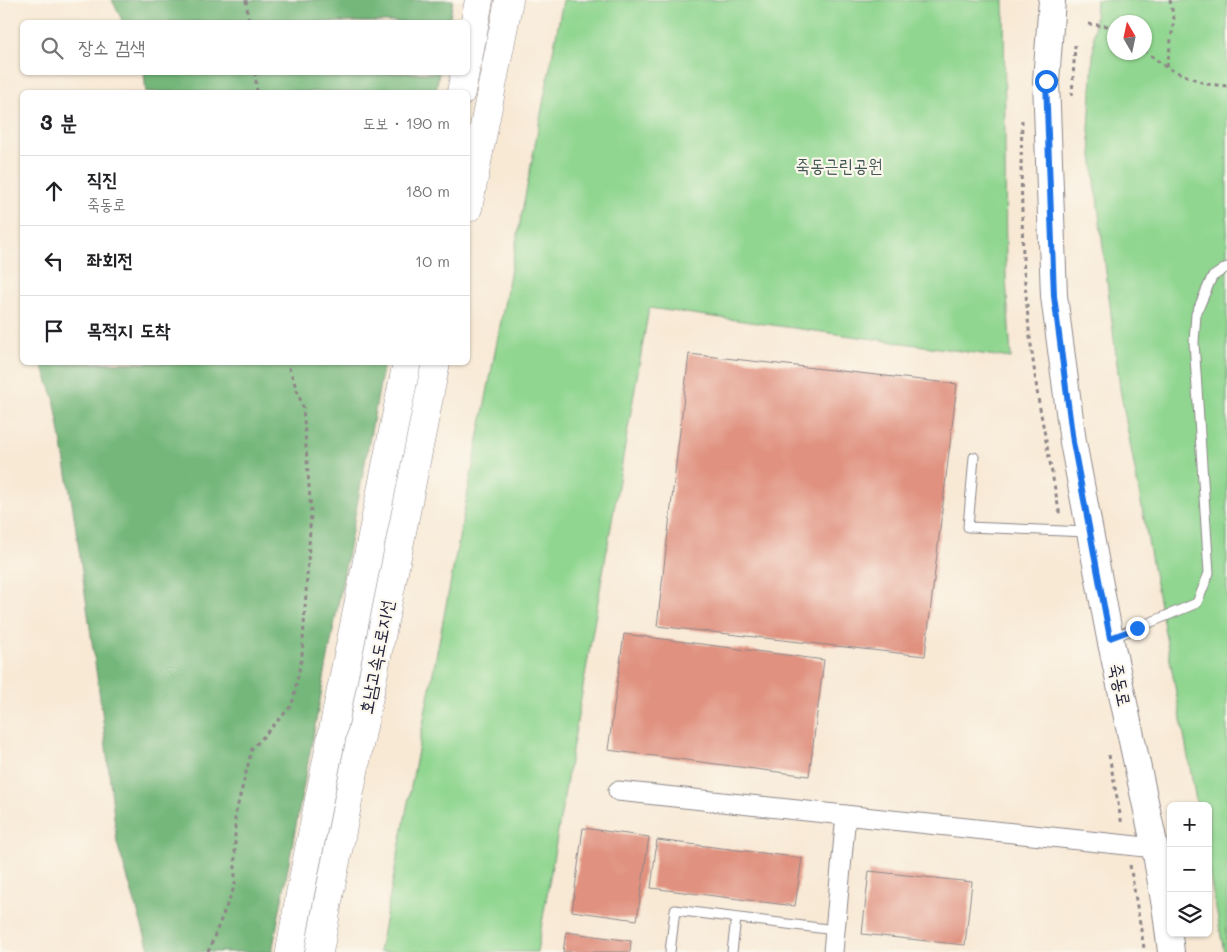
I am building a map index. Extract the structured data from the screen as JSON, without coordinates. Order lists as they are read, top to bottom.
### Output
{
  "streets": {
    "highway": ["호남고속도로지선"],
    "street": ["죽동로"]
  },
  "parks": ["죽동근린공원"],
  "north": "top",
  "page": {
    "search": "장소 검색",
    "heading": ["3 분", "도보 · 190 m"],
    "list": [
      ["직진", "죽동로", "180 m"],
      ["좌회전", "10 m"],
      "목적지 도착"
    ],
    "map_buttons": ["+", "−"]
  }
}
